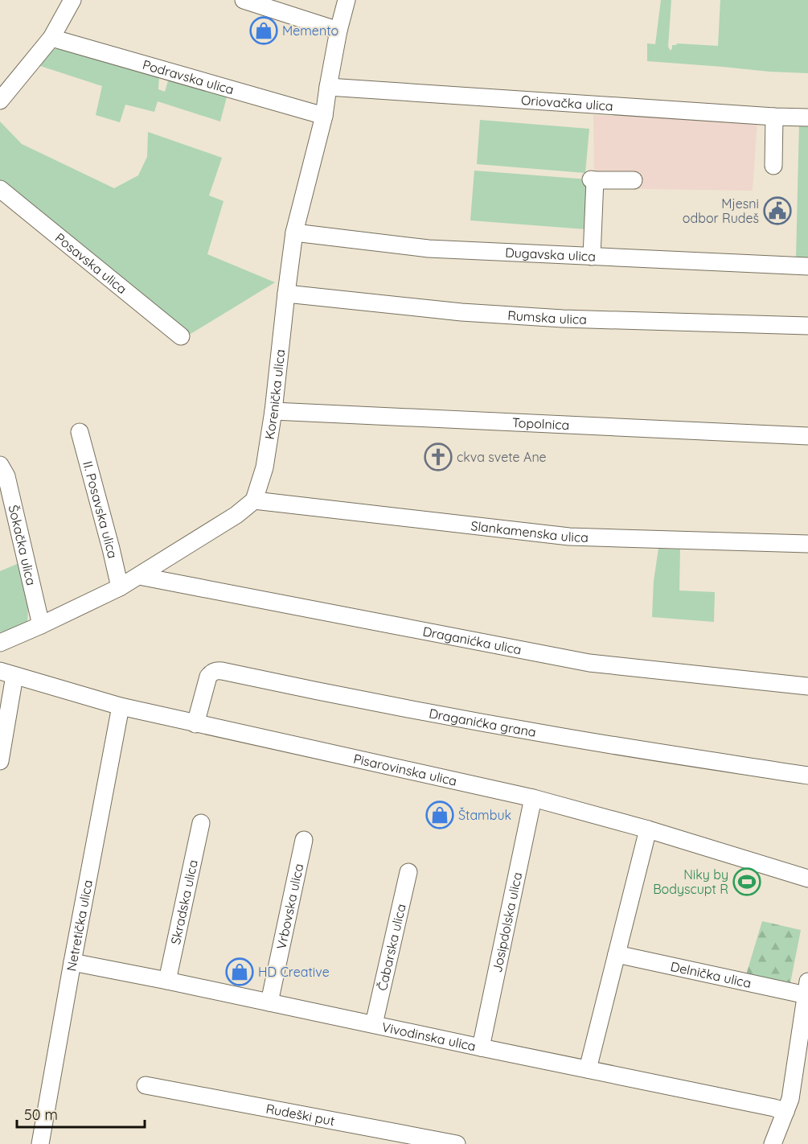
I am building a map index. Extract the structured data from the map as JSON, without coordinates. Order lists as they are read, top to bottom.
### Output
{
  "streets": {
    "street": [
      "Podravska ulica",
      "Oriovačka ulica",
      "Dugavska ulica",
      "Posavska ulica",
      "Rumska ulica",
      "Korenička ulica",
      "Topolnica",
      "II. Posavska ulica",
      "Slankamenska ulica",
      "Šokačka ulica",
      "Draganićka ulica",
      "Draganićka grana",
      "Pisarovinska ulica",
      "Skradska ulica",
      "Vrbovska ulica",
      "Josipdolska ulica",
      "Netretička ulica",
      "Čabarska ulica",
      "Delnička ulica",
      "Vivodinska ulica",
      "Rudeški put"
    ]
  },
  "crossings": [
    ["Podravska ulica", "Korenička ulica"],
    ["Oriovačka ulica", "Korenička ulica"],
    ["Dugavska ulica", "Korenička ulica"],
    ["Rumska ulica", "Korenička ulica"],
    ["Korenička ulica", "Topolnica"],
    ["Korenička ulica", "Slankamenska ulica"],
    ["Draganićka grana", "Pisarovinska ulica"],
    ["Pisarovinska ulica", "Josipdolska ulica"],
    ["Pisarovinska ulica", "Netretička ulica"],
    ["Skradska ulica", "Vivodinska ulica"],
    ["Vrbovska ulica", "Vivodinska ulica"],
    ["Josipdolska ulica", "Vivodinska ulica"],
    ["Netretička ulica", "Vivodinska ulica"],
    ["Čabarska ulica", "Vivodinska ulica"]
  ],
  "places": {
    "shop": ["Memento", "Štambuk", "HD Creative"],
    "public building": ["Mjesni odbor Rudeš"],
    "church": ["ckva svete Ane"],
    "sports": ["Niky by Bodyscupt R"]
  },
  "scale_bar": "50 m"
}
